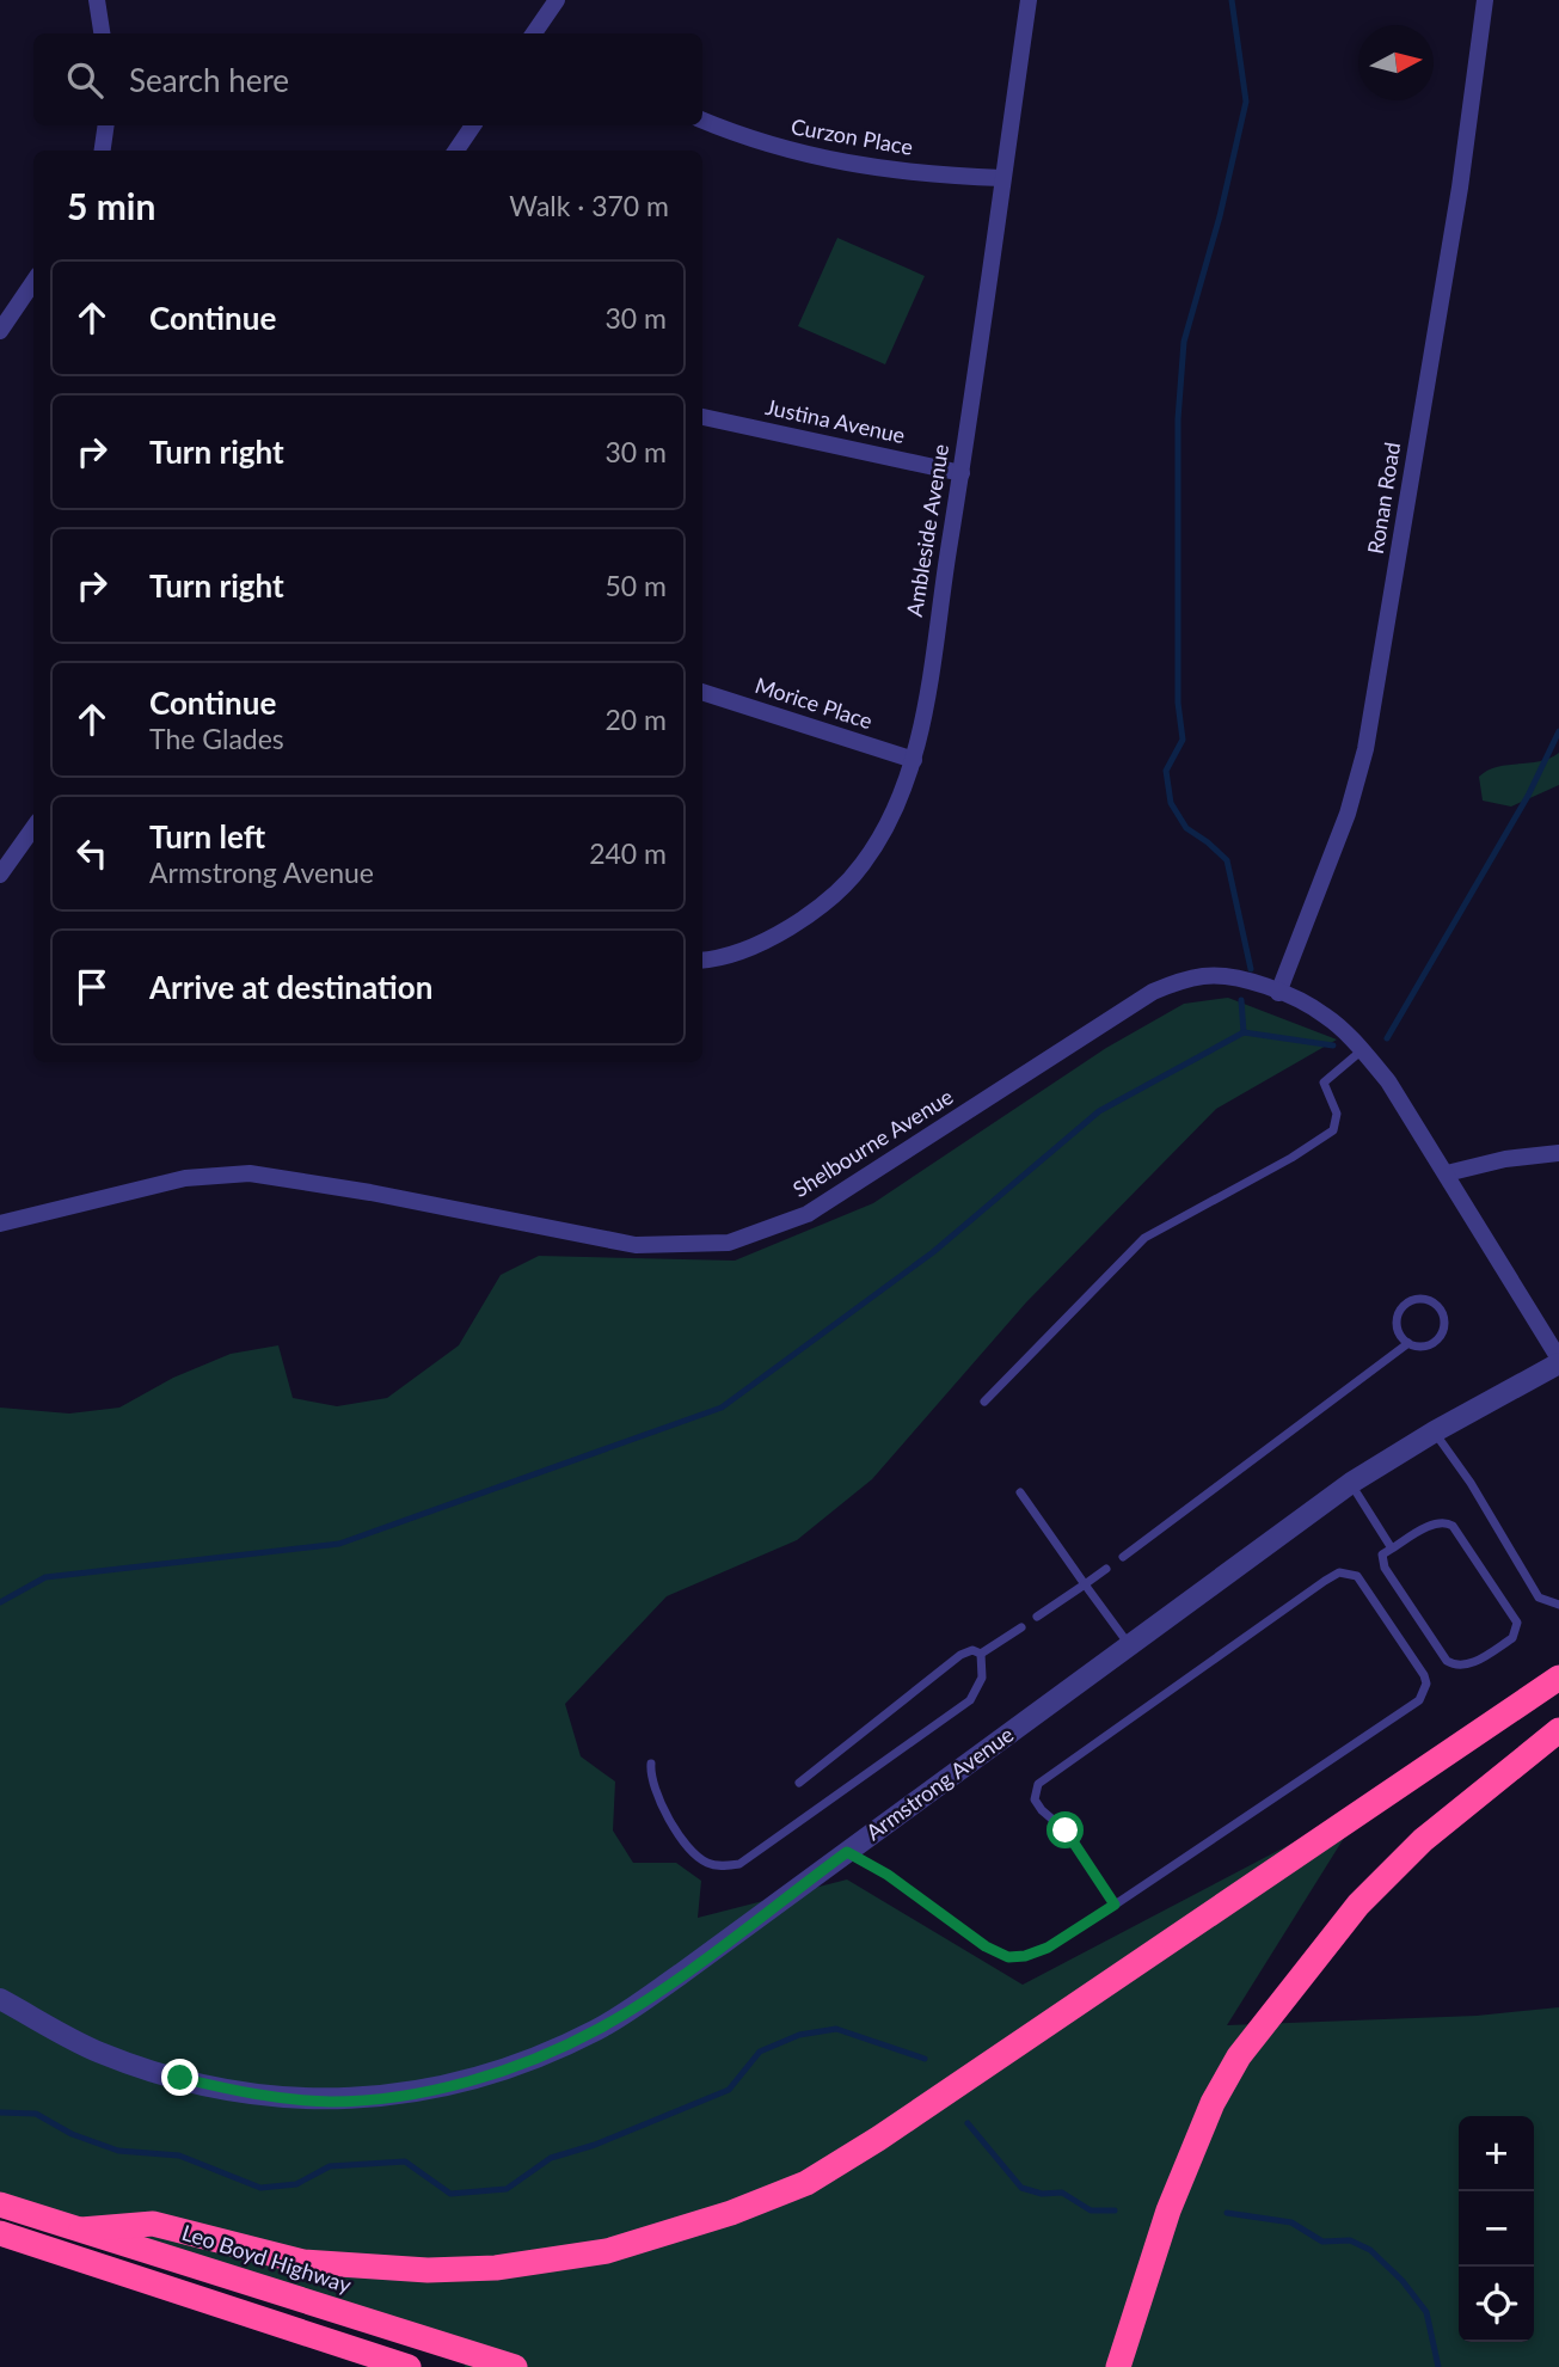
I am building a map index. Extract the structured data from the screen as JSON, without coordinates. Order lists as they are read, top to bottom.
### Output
{
  "streets": {
    "highway": ["Leo Boyd Highway"],
    "street": [
      "Curzon Place",
      "Justina Avenue",
      "Ronan Road",
      "Ambleside Avenue",
      "Morice Place",
      "Shelbourne Avenue",
      "Armstrong Avenue"
    ]
  },
  "crossings": [
    ["Curzon Place", "Ambleside Avenue"],
    ["Justina Avenue", "Ambleside Avenue"],
    ["Ronan Road", "Shelbourne Avenue"],
    ["Ambleside Avenue", "Morice Place"],
    ["Shelbourne Avenue", "Armstrong Avenue"]
  ],
  "north": "right",
  "page": {
    "search": "Search here",
    "heading": ["5 min", "Walk · 370 m"],
    "list": [
      ["Continue", "30 m"],
      ["Turn right", "30 m"],
      ["Turn right", "50 m"],
      ["Continue", "The Glades", "20 m"],
      ["Turn left", "Armstrong Avenue", "240 m"],
      "Arrive at destination"
    ],
    "map_buttons": ["+", "−"]
  }
}
